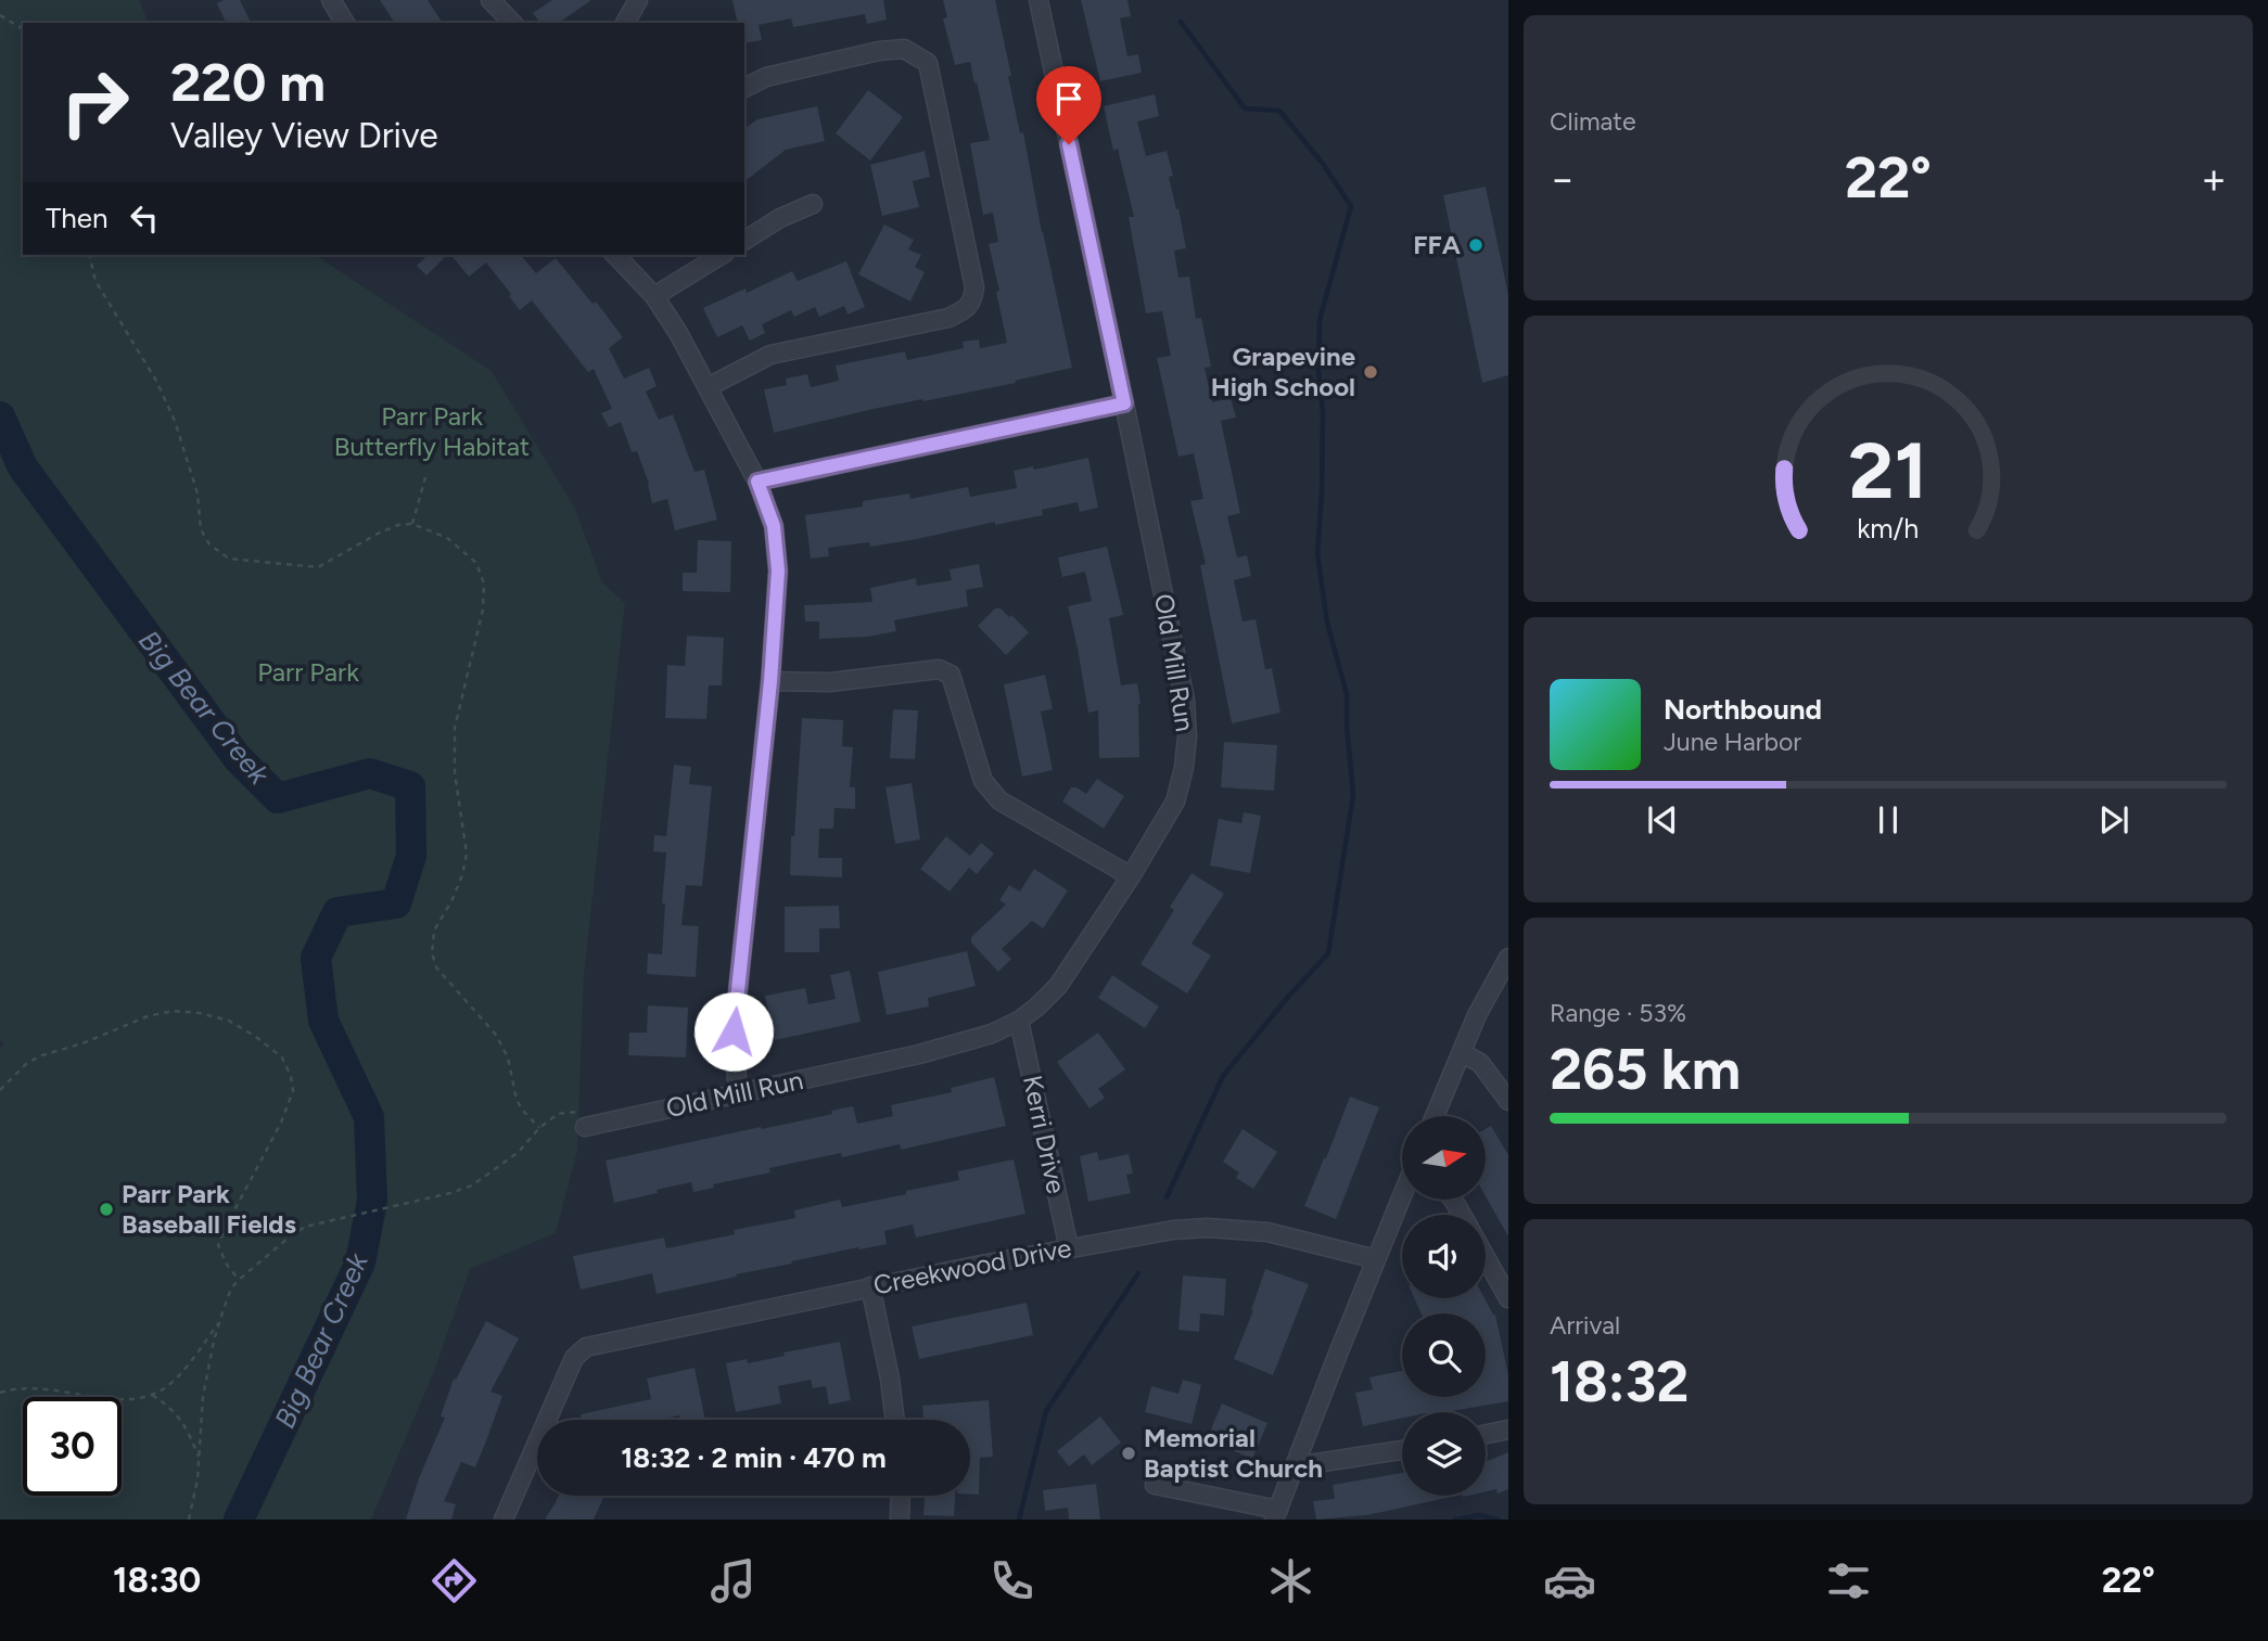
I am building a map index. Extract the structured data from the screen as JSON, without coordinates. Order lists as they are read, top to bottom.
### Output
{
  "streets": {
    "street": ["Old Mill Run", "Kerri Drive", "Creekwood Drive"]
  },
  "crossings": [
    ["Old Mill Run", "Kerri Drive"],
    ["Kerri Drive", "Creekwood Drive"]
  ],
  "water": ["Big Bear Creek"],
  "parks": ["Parr Park Butterfly Habitat", "Parr Park"],
  "places": [
    "FFA",
    "Grapevine High School",
    "Parr Park Baseball Fields",
    "Memorial Baptist Church"
  ],
  "north": "right",
  "page": {
    "tile": [
      "Climate",
      ["Range · 53%", "265 km"],
      ["Arrival", "18:32"]
    ],
    "turn": ["220 m", "Valley View Drive"],
    "heat": ["−", "22°", "+"],
    "then": "Then",
    "song": ["Northbound", "June Harbor"],
    "limit": "30",
    "trip": "18:32 · 2 min · 470 m",
    "tabs": ["18:30", "22°"],
    "gauge": ["21", "km/h"]
  }
}
